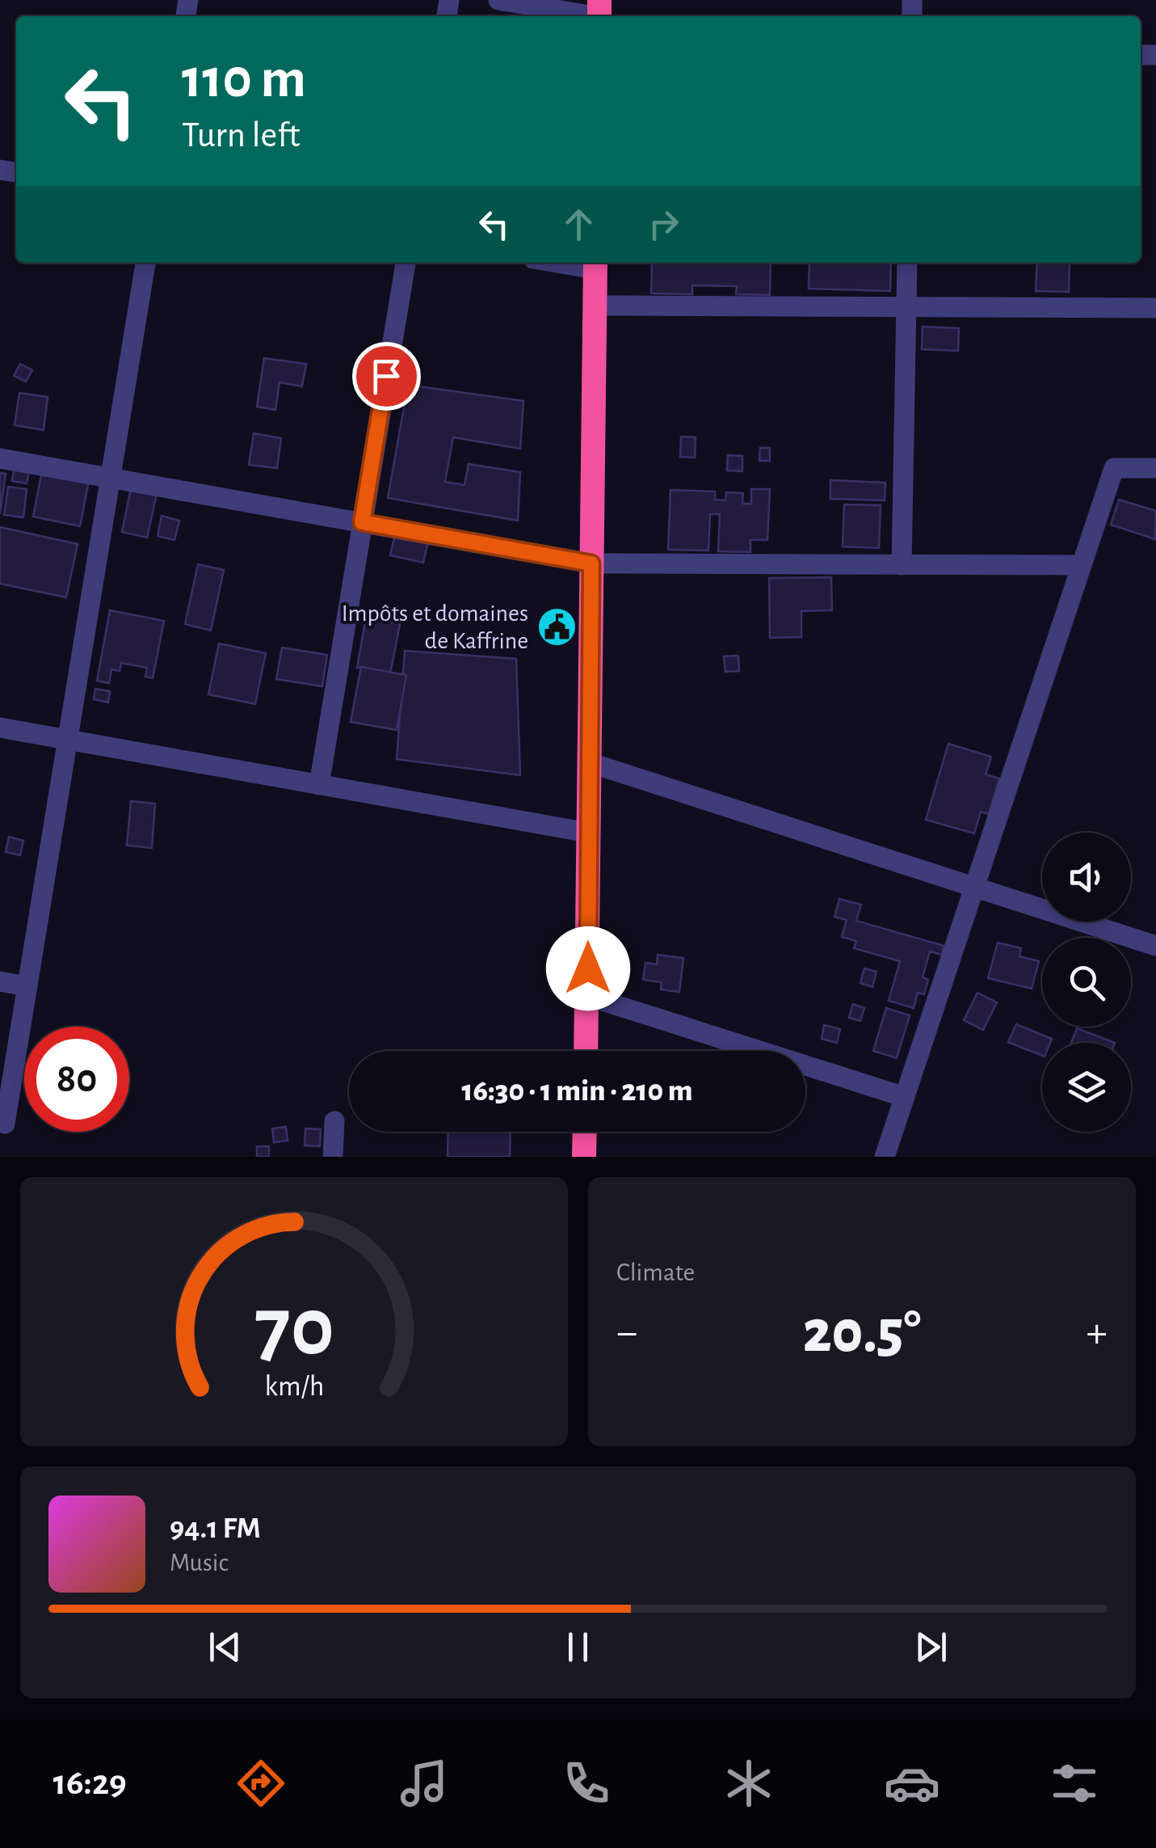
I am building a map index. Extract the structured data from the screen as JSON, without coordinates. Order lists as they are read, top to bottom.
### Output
{
  "places": {
    "public building": ["Impôts et domaines de Kaffrine"]
  },
  "page": {
    "turn": ["110 m", "Turn left"],
    "limit": "80",
    "trip": "16:30 · 1 min · 210 m",
    "tile": "Climate",
    "heat": ["−", "20.5°", "+"],
    "song": ["94.1 FM", "Music"],
    "tabs": "16:29",
    "gauge": ["70", "km/h"]
  }
}
